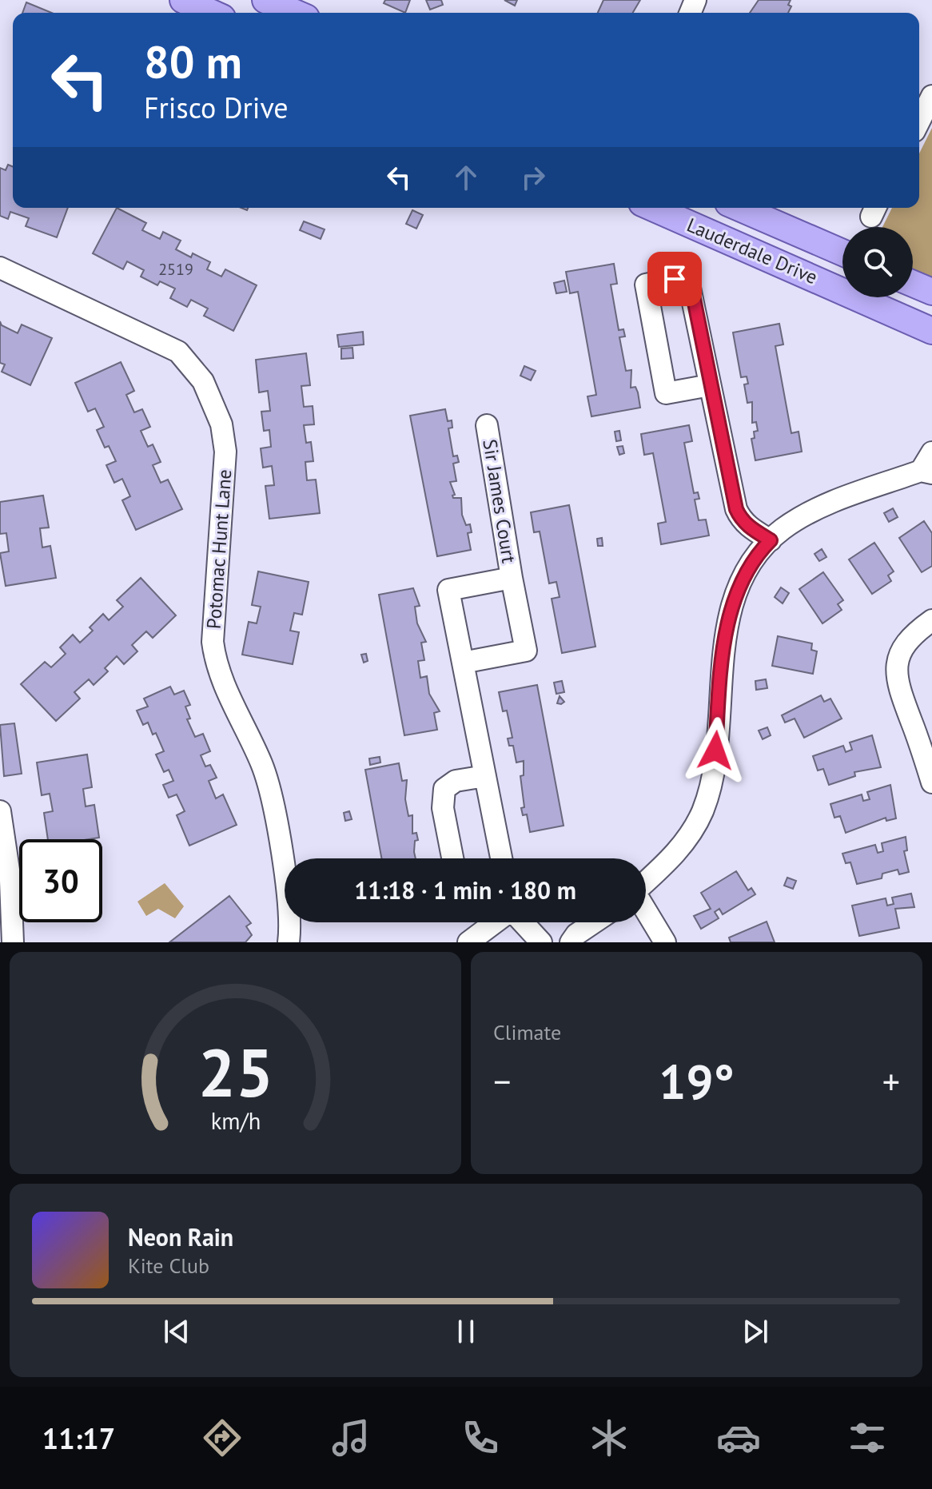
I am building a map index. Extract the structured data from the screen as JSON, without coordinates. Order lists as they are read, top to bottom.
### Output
{
  "streets": {
    "main road": ["Lauderdale Drive"],
    "street": ["Sir James Court", "Potomac Hunt Lane"]
  },
  "house_numbers": ["2519"],
  "page": {
    "turn": ["80 m", "Frisco Drive"],
    "limit": "30",
    "trip": "11:18 · 1 min · 180 m",
    "tile": "Climate",
    "heat": ["−", "19°", "+"],
    "song": ["Neon Rain", "Kite Club"],
    "tabs": "11:17",
    "gauge": ["25", "km/h"]
  }
}
